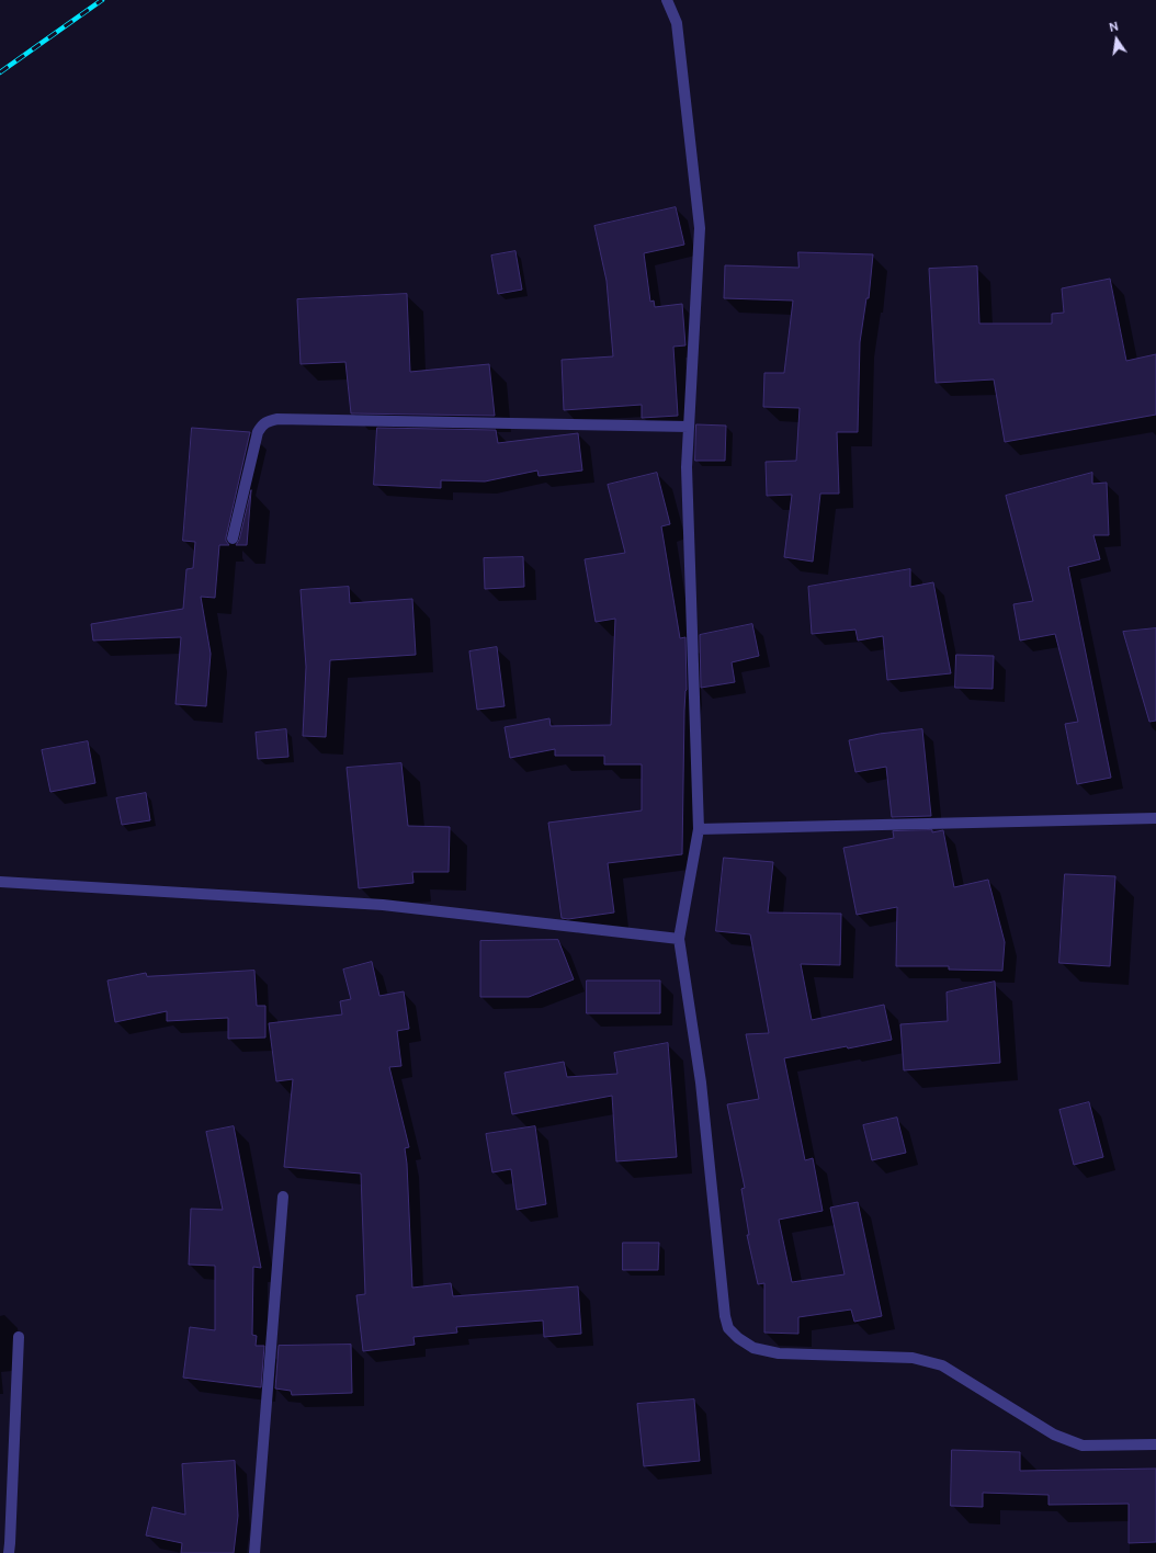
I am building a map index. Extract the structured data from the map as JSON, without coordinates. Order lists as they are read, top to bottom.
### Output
{
  "north": "top"
}
